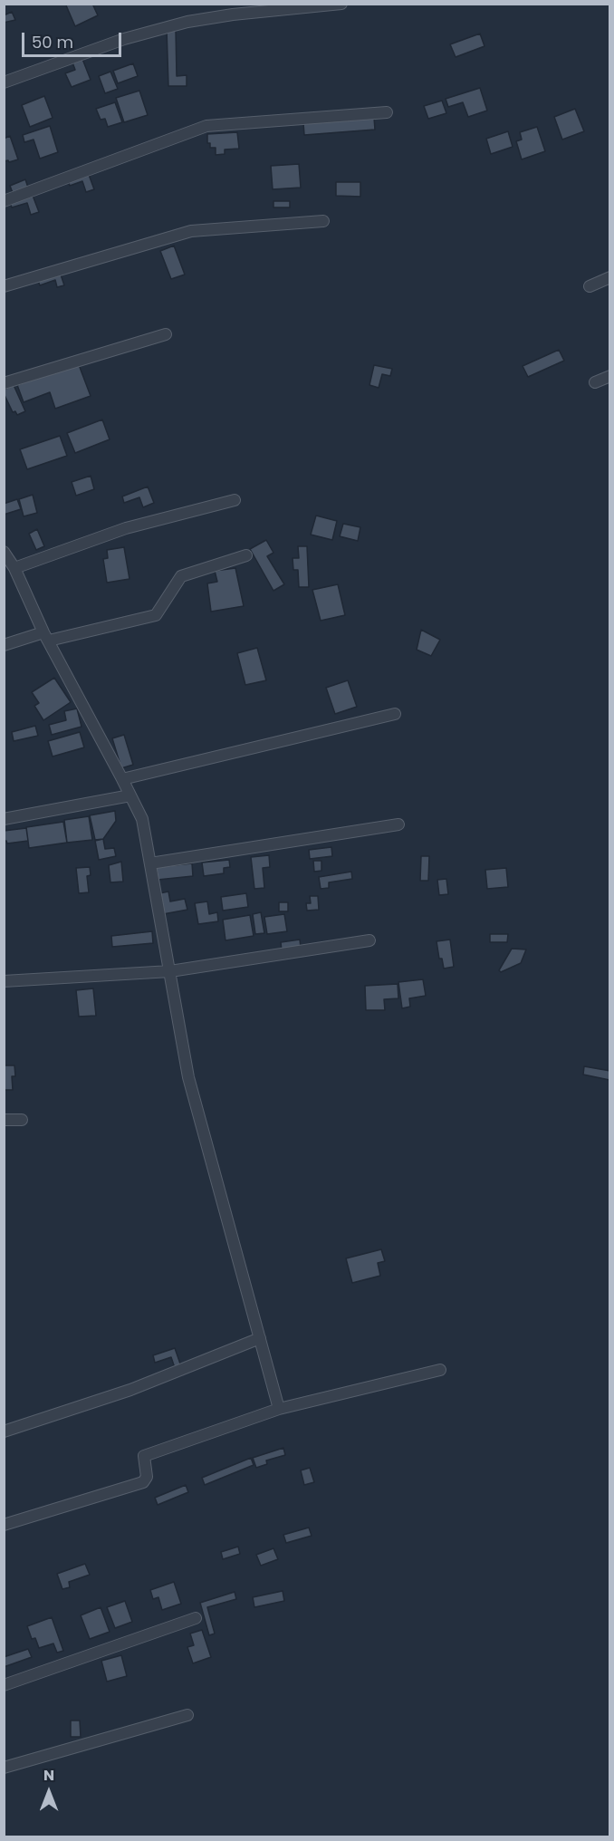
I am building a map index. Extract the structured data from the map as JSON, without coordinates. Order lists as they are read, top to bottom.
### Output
{
  "scale_bar": "50 m",
  "north": "top"
}
